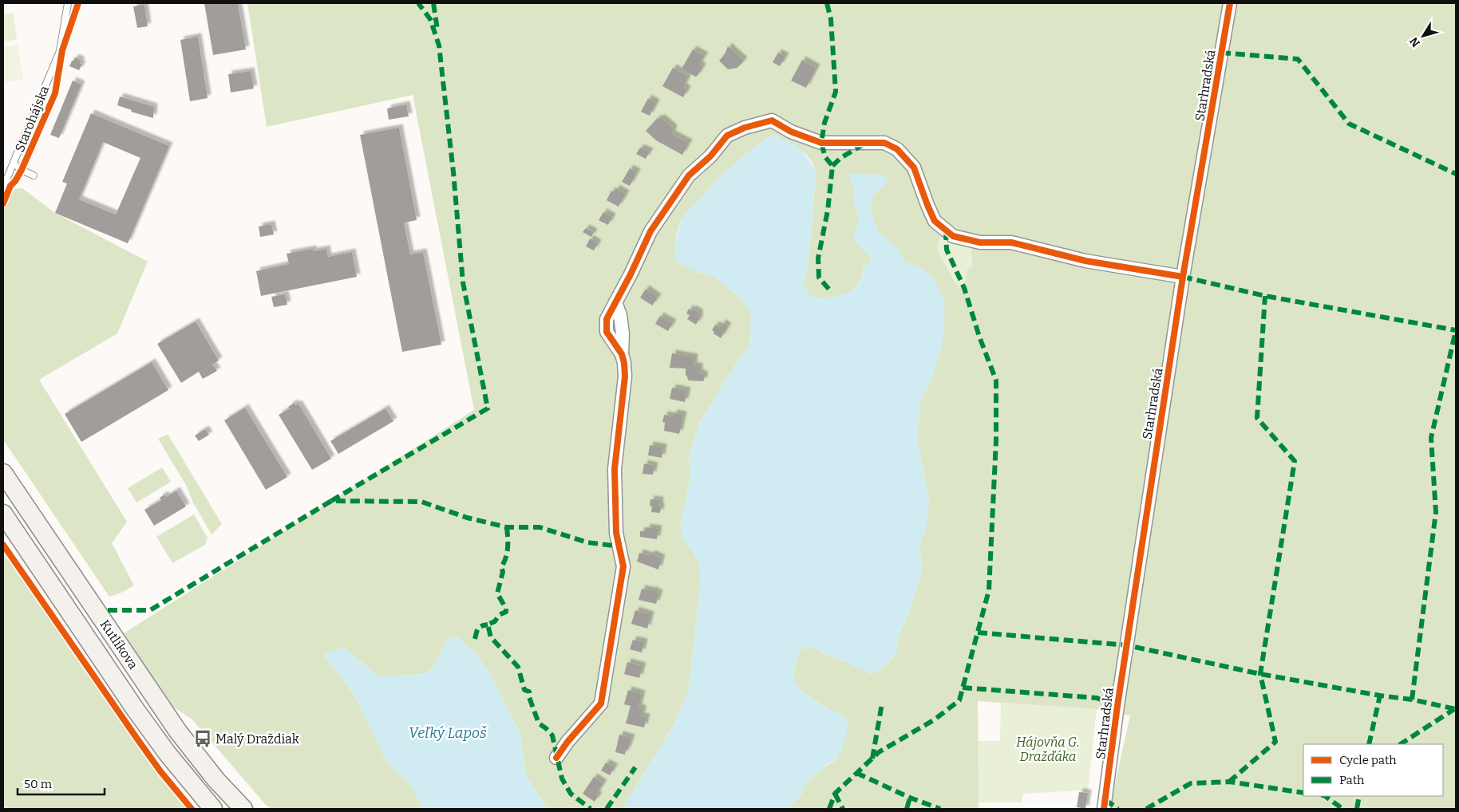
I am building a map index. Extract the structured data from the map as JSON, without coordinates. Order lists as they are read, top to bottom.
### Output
{
  "streets": {
    "main road": ["Kutlíkova"],
    "street": ["Starhradská"],
    "lane": ["Starohájska"]
  },
  "water": ["Veľký Lapoš"],
  "parks": ["Hájovňa G. Dražďáka"],
  "places": {
    "bus stop": ["Malý Draždiak"]
  },
  "legend": ["Cycle path", "Path"],
  "scale_bar": "50 m",
  "north": "bottom left"
}
